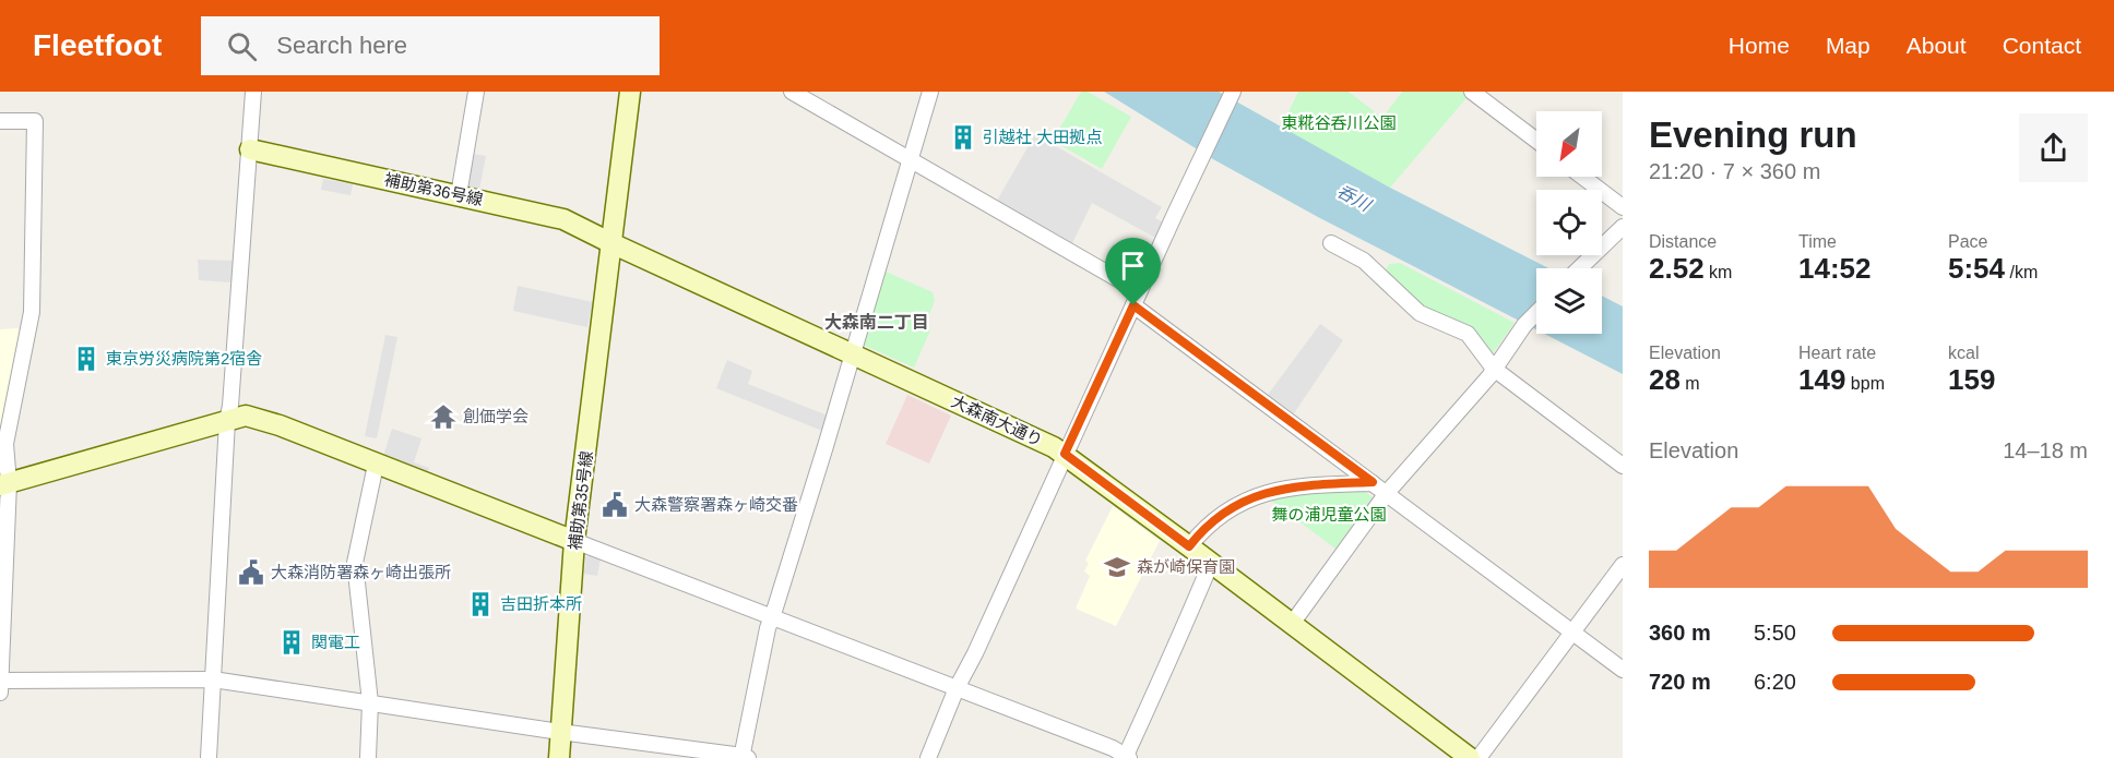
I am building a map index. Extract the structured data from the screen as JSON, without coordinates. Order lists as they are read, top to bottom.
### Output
{
  "streets": {
    "street": ["補助第36号線", "大森南大通り", "補助第35号線"]
  },
  "crossings": [
    ["補助第36号線", "大森南大通り"],
    ["補助第36号線", "補助第35号線"],
    ["大森南大通り", "補助第35号線"]
  ],
  "districts": ["大森南二丁目"],
  "water": ["呑川"],
  "parks": ["東糀谷呑川公園", "舞の浦児童公園"],
  "places": {
    "building": [
      "引越社 大田拠点",
      "東京労災病院第2宿舎",
      "吉田折本所",
      "関電工"
    ],
    "temple": ["創価学会"],
    "public building": ["大森警察署森ヶ崎交番", "大森消防署森ヶ崎出張所"],
    "school or university": ["森が崎保育園"]
  },
  "north": "bottom left",
  "page": {
    "header": "Fleetfoot",
    "search": "Search here",
    "nav": [
      "Home",
      "Map",
      "About",
      "Contact"
    ],
    "heading": ["Evening run", "21:20 · 7 × 360 m"],
    "stats": [
      ["Distance", "2.52 km"],
      ["Time", "14:52"],
      ["Pace", "5:54 /km"],
      ["Elevation", "28 m"],
      ["Heart rate", "149 bpm"],
      ["kcal", "159"]
    ],
    "chart": ["Elevation", "14–18 m"],
    "list": [
      {
        "name": "360 m",
        "note": "5:50"
      },
      {
        "name": "720 m",
        "note": "6:20"
      }
    ]
  }
}
